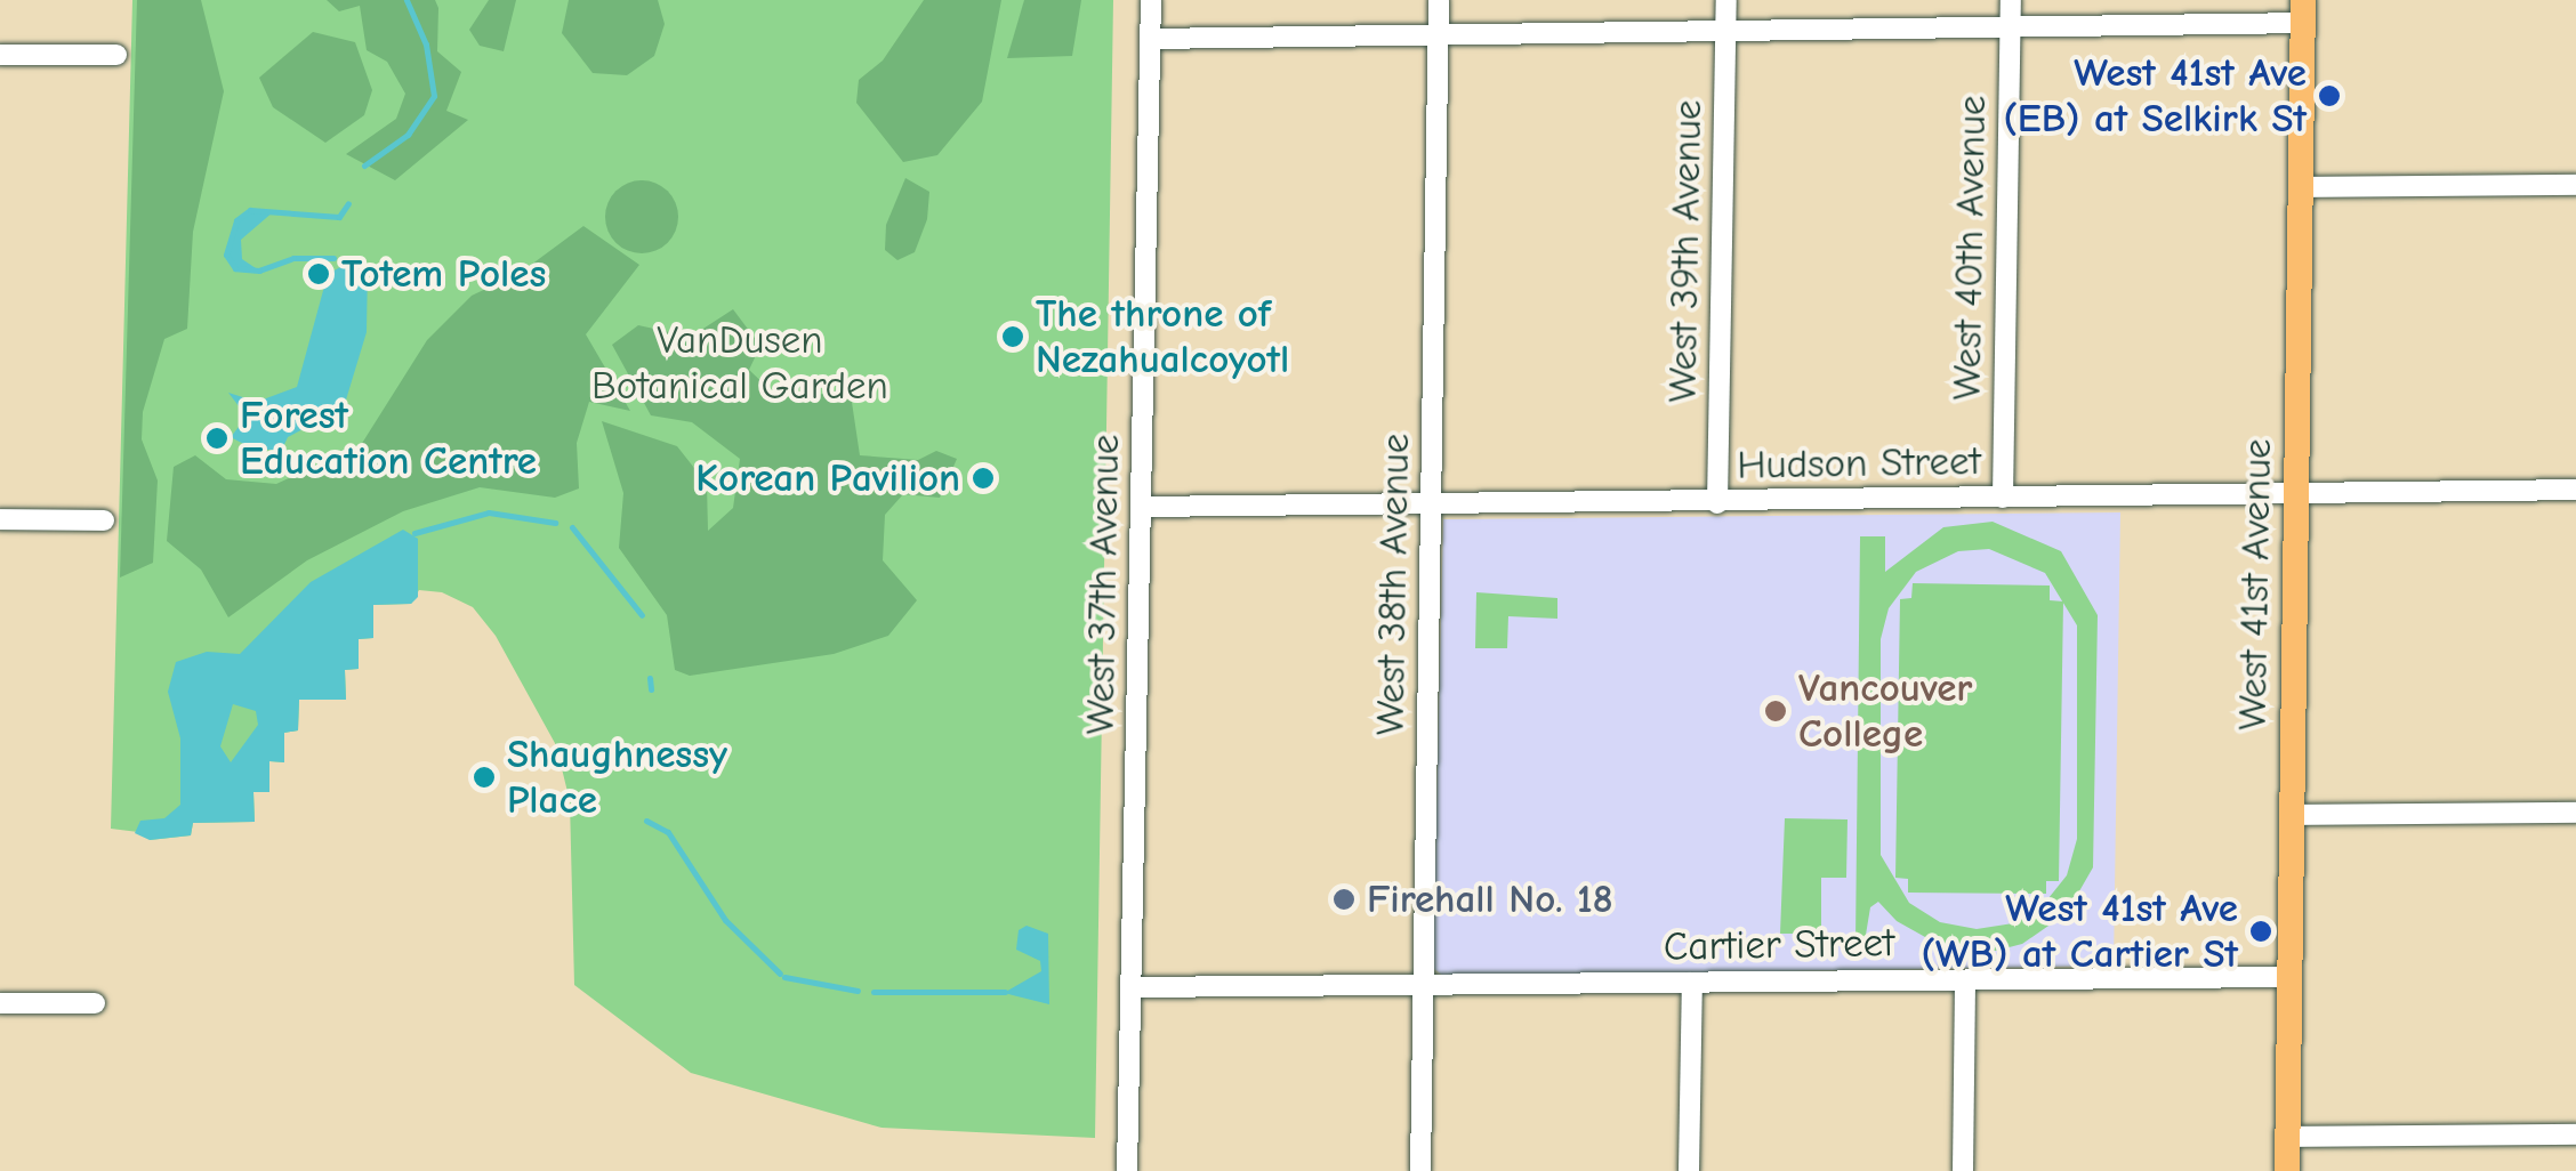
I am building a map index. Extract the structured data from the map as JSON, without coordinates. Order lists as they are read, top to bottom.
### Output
{
  "streets": {
    "main road": ["West 41st Avenue"],
    "street": [
      "West 40th Avenue",
      "West 39th Avenue",
      "Hudson Street",
      "West 37th Avenue",
      "West 38th Avenue",
      "Cartier Street"
    ]
  },
  "crossings": [
    ["West 40th Avenue", "Hudson Street"],
    ["West 39th Avenue", "Hudson Street"],
    ["Hudson Street", "West 37th Avenue"],
    ["Hudson Street", "West 38th Avenue"],
    ["Hudson Street", "West 41st Avenue"],
    ["West 37th Avenue", "Cartier Street"],
    ["West 38th Avenue", "Cartier Street"],
    ["West 41st Avenue", "Cartier Street"]
  ],
  "parks": ["VanDusen Botanical Garden"],
  "places": [
    "West 41st Ave (EB) at Selkirk St",
    "Totem Poles",
    "The throne of Nezahualcoyotl",
    "Forest Education Centre",
    "Korean Pavilion",
    "Vancouver College",
    "Shaughnessy Place",
    "Firehall No. 18",
    "West 41st Ave (WB) at Cartier St"
  ]
}
